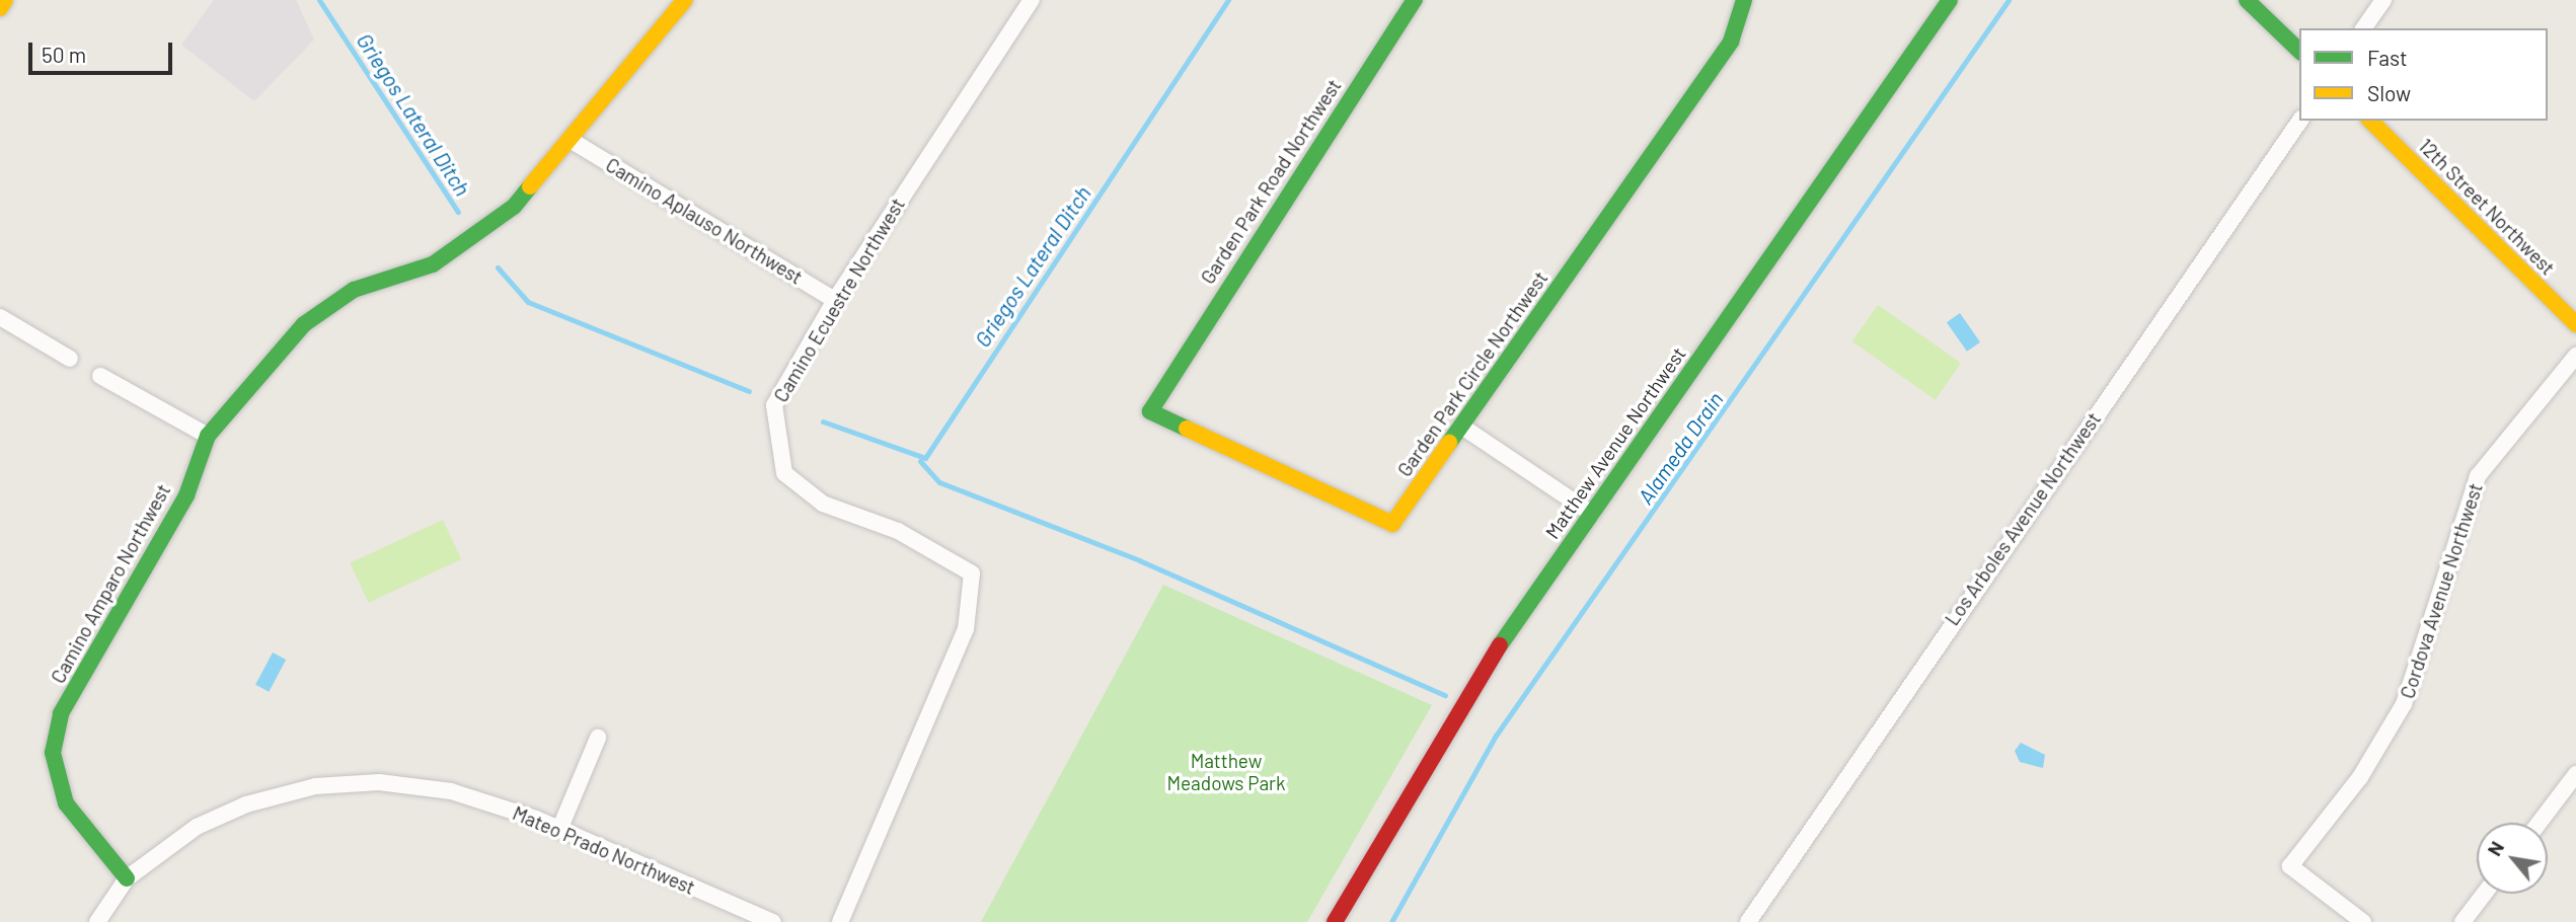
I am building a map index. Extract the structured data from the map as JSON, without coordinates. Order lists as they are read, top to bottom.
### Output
{
  "streets": {
    "street": [
      "Garden Park Road Northwest",
      "12th Street Northwest",
      "Camino Aplauso Northwest",
      "Camino Ecuestre Northwest",
      "Garden Park Circle Northwest",
      "Matthew Avenue Northwest",
      "Los Arboles Avenue Northwest",
      "Camino Amparo Northwest",
      "Cordova Avenue Northwest",
      "Mateo Prado Northwest"
    ]
  },
  "crossings": [
    ["Garden Park Road Northwest", "Garden Park Circle Northwest"],
    ["Camino Aplauso Northwest", "Camino Ecuestre Northwest"],
    ["Camino Aplauso Northwest", "Camino Amparo Northwest"],
    ["Camino Amparo Northwest", "Mateo Prado Northwest"]
  ],
  "water": ["Griegos Lateral Ditch", "Alameda Drain"],
  "parks": ["Matthew Meadows Park"],
  "legend": ["Fast", "Slow"],
  "scale_bar": "50 m",
  "north": "top left"
}
